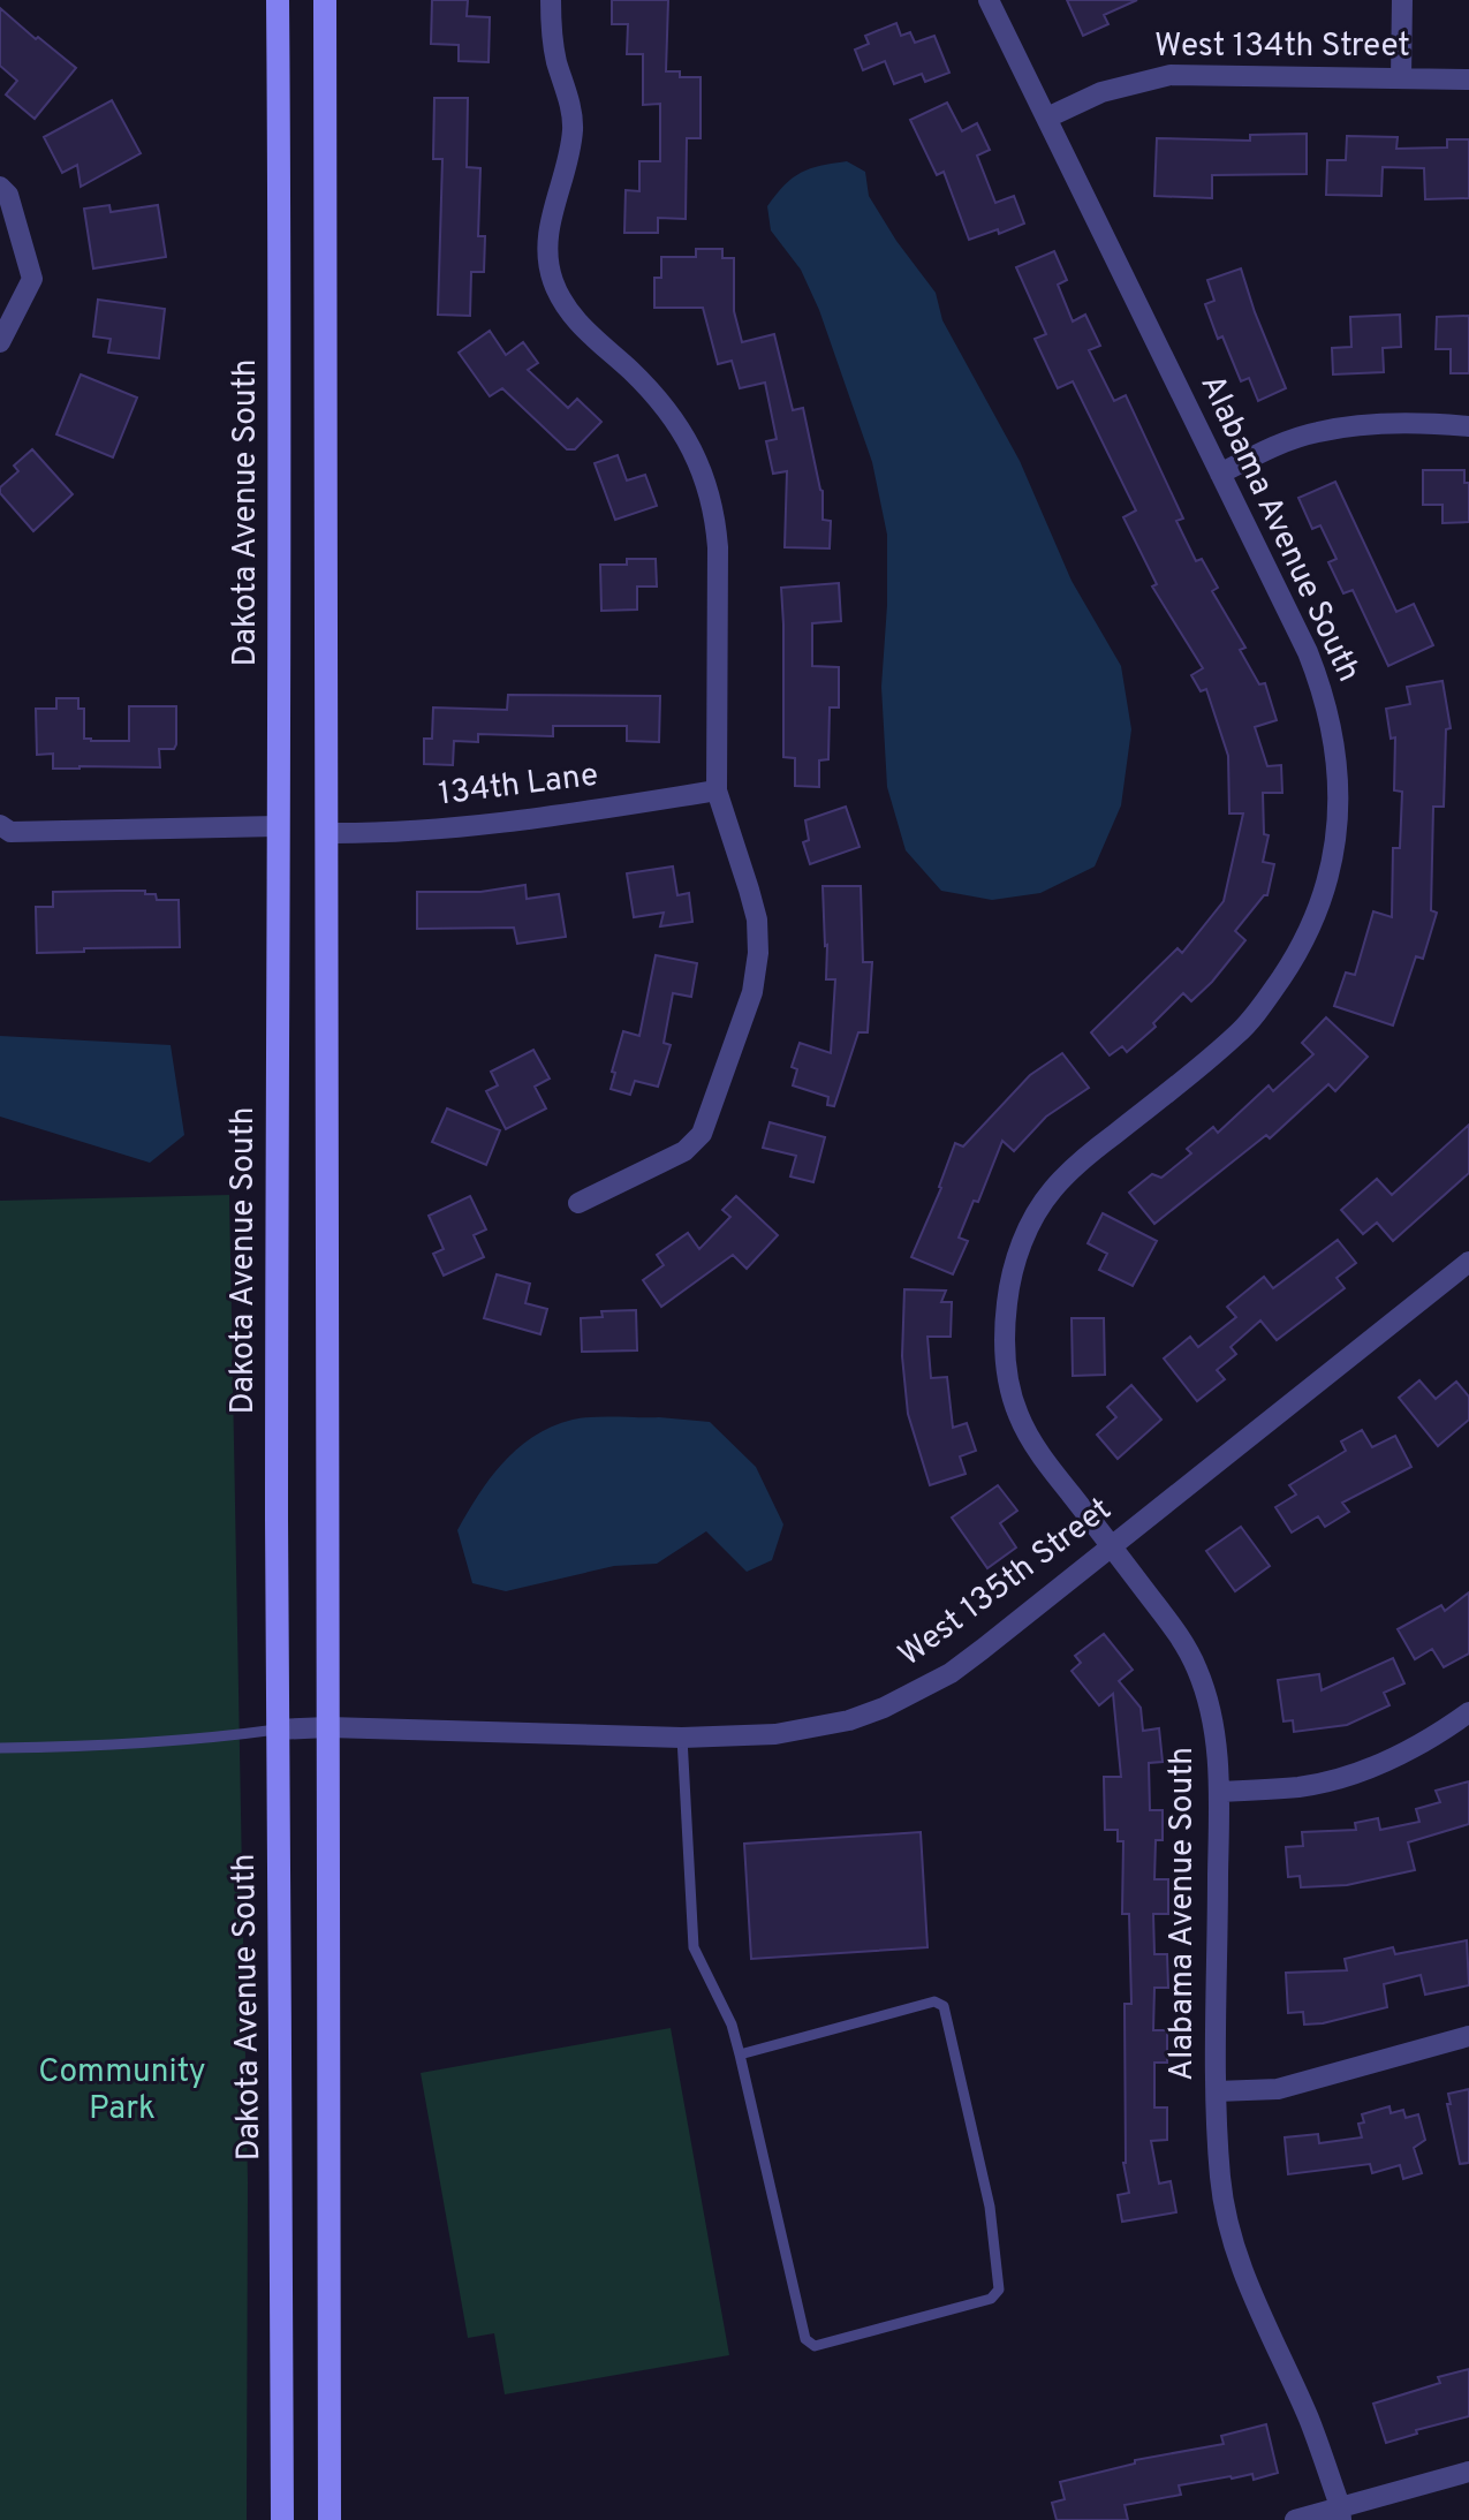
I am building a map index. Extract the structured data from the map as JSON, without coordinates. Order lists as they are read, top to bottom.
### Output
{
  "streets": {
    "main road": ["Dakota Avenue South"],
    "street": [
      "West 134th Street",
      "Alabama Avenue South",
      "134th Lane",
      "West 135th Street"
    ]
  },
  "crossings": [
    ["West 134th Street", "Alabama Avenue South"],
    ["Dakota Avenue South", "West 135th Street"],
    ["Alabama Avenue South", "West 135th Street"]
  ],
  "parks": ["Community Park"]
}
